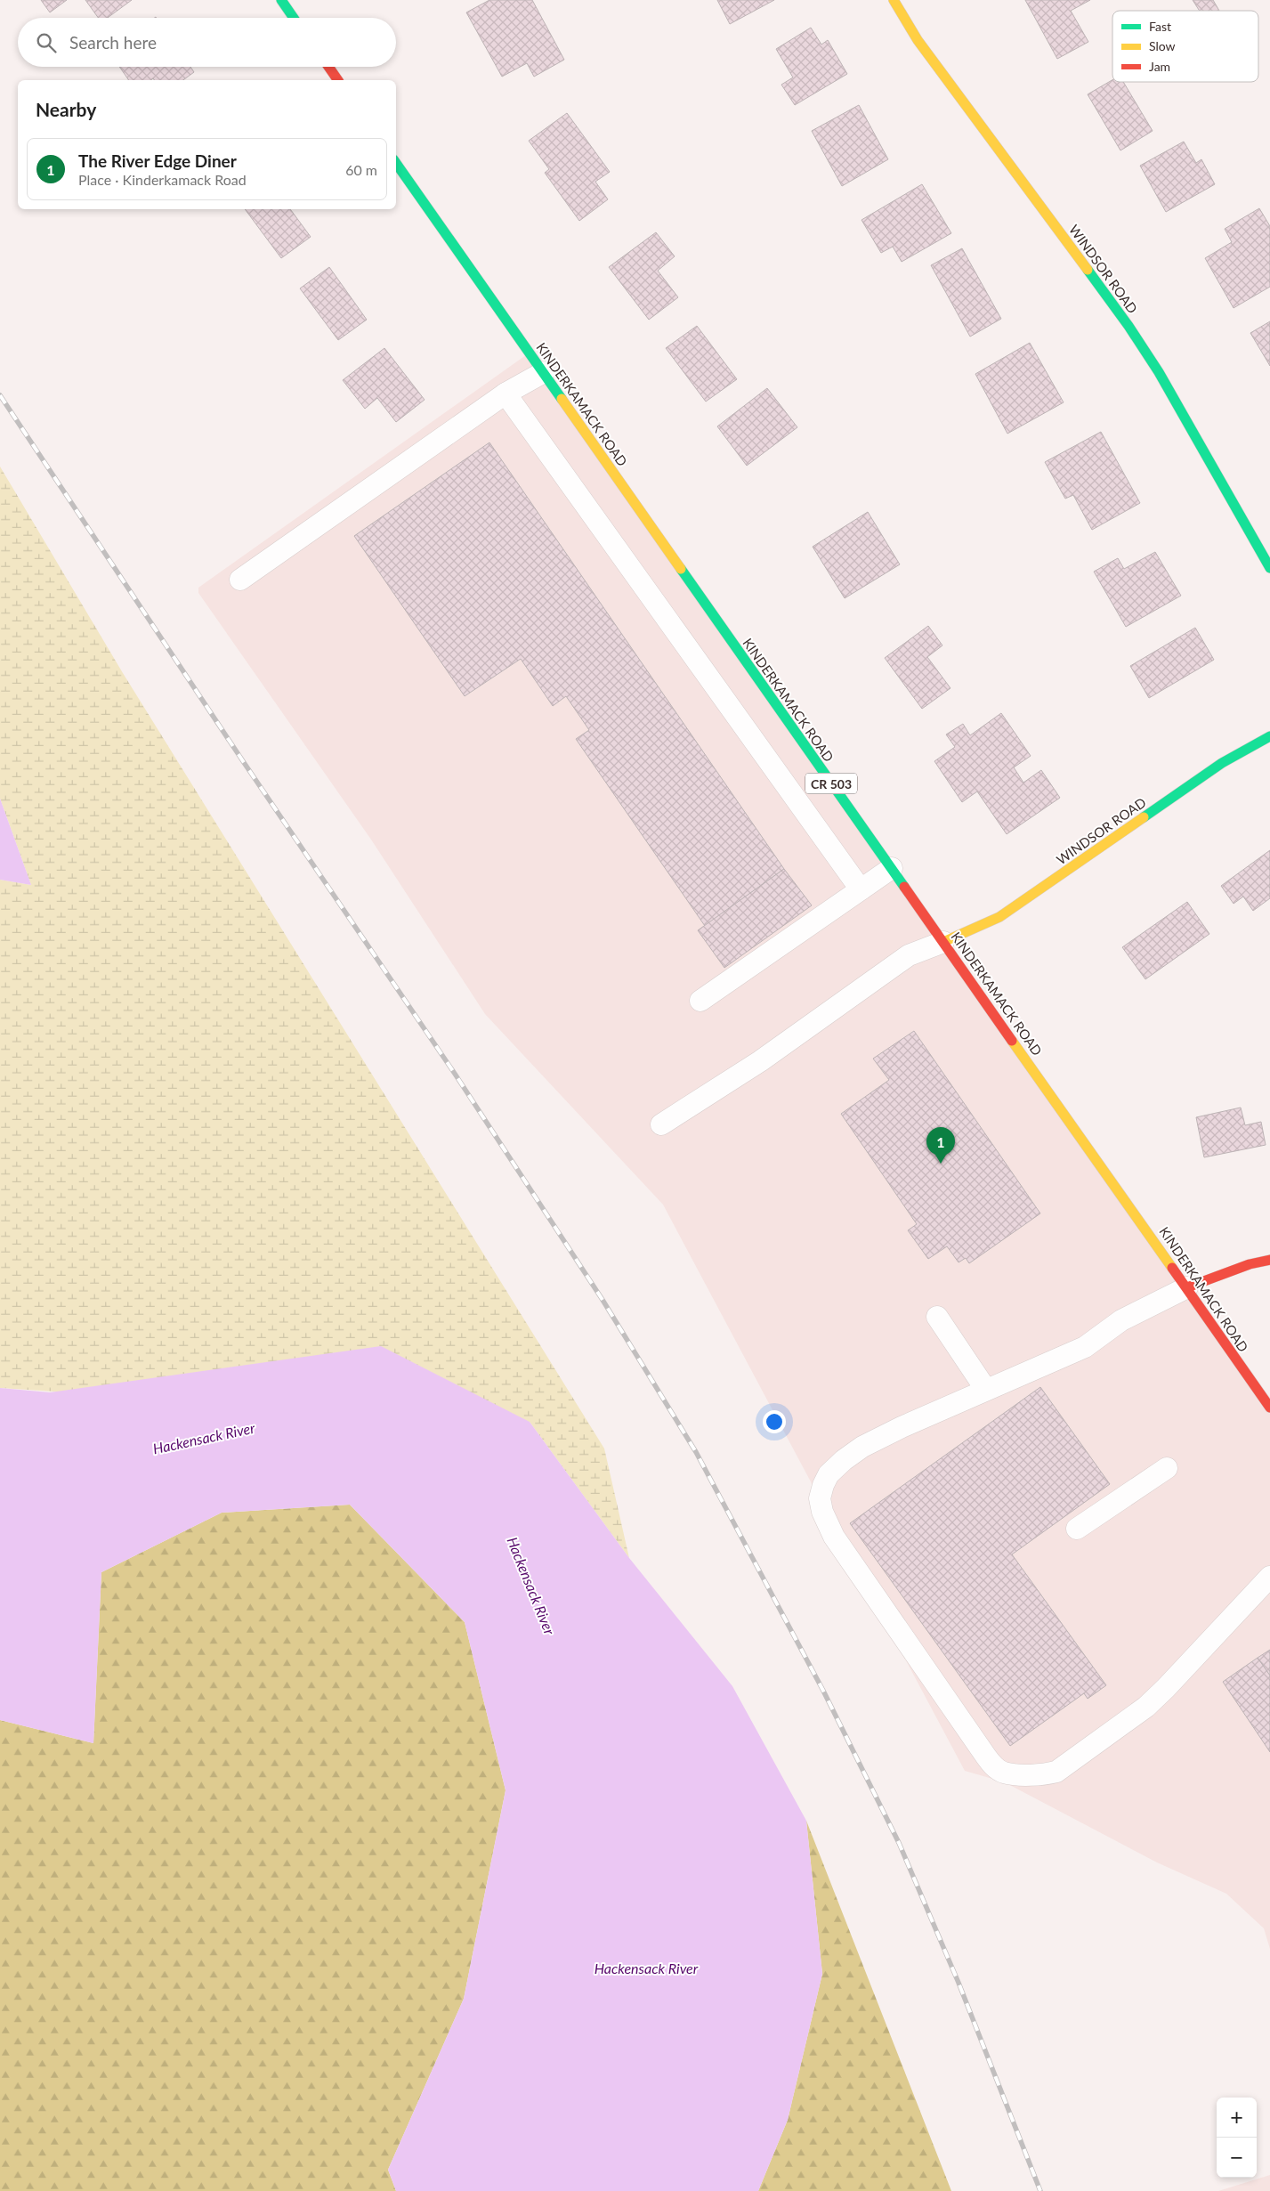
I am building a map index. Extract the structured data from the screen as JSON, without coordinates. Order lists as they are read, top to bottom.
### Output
{
  "streets": {
    "main road": ["WINDSOR ROAD", "KINDERKAMACK ROAD", "CR 503"]
  },
  "crossings": [
    ["WINDSOR ROAD", "KINDERKAMACK ROAD"]
  ],
  "water": ["Hackensack River"],
  "legend": ["Fast", "Slow", "Jam"],
  "page": {
    "search": "Search here",
    "heading": "Nearby",
    "list": [
      {
        "mark": "1",
        "name": "The River Edge Diner",
        "note": "Place · Kinderkamack Road",
        "value": "60 m"
      }
    ],
    "pins": "1",
    "map_buttons": ["+", "−"]
  }
}
